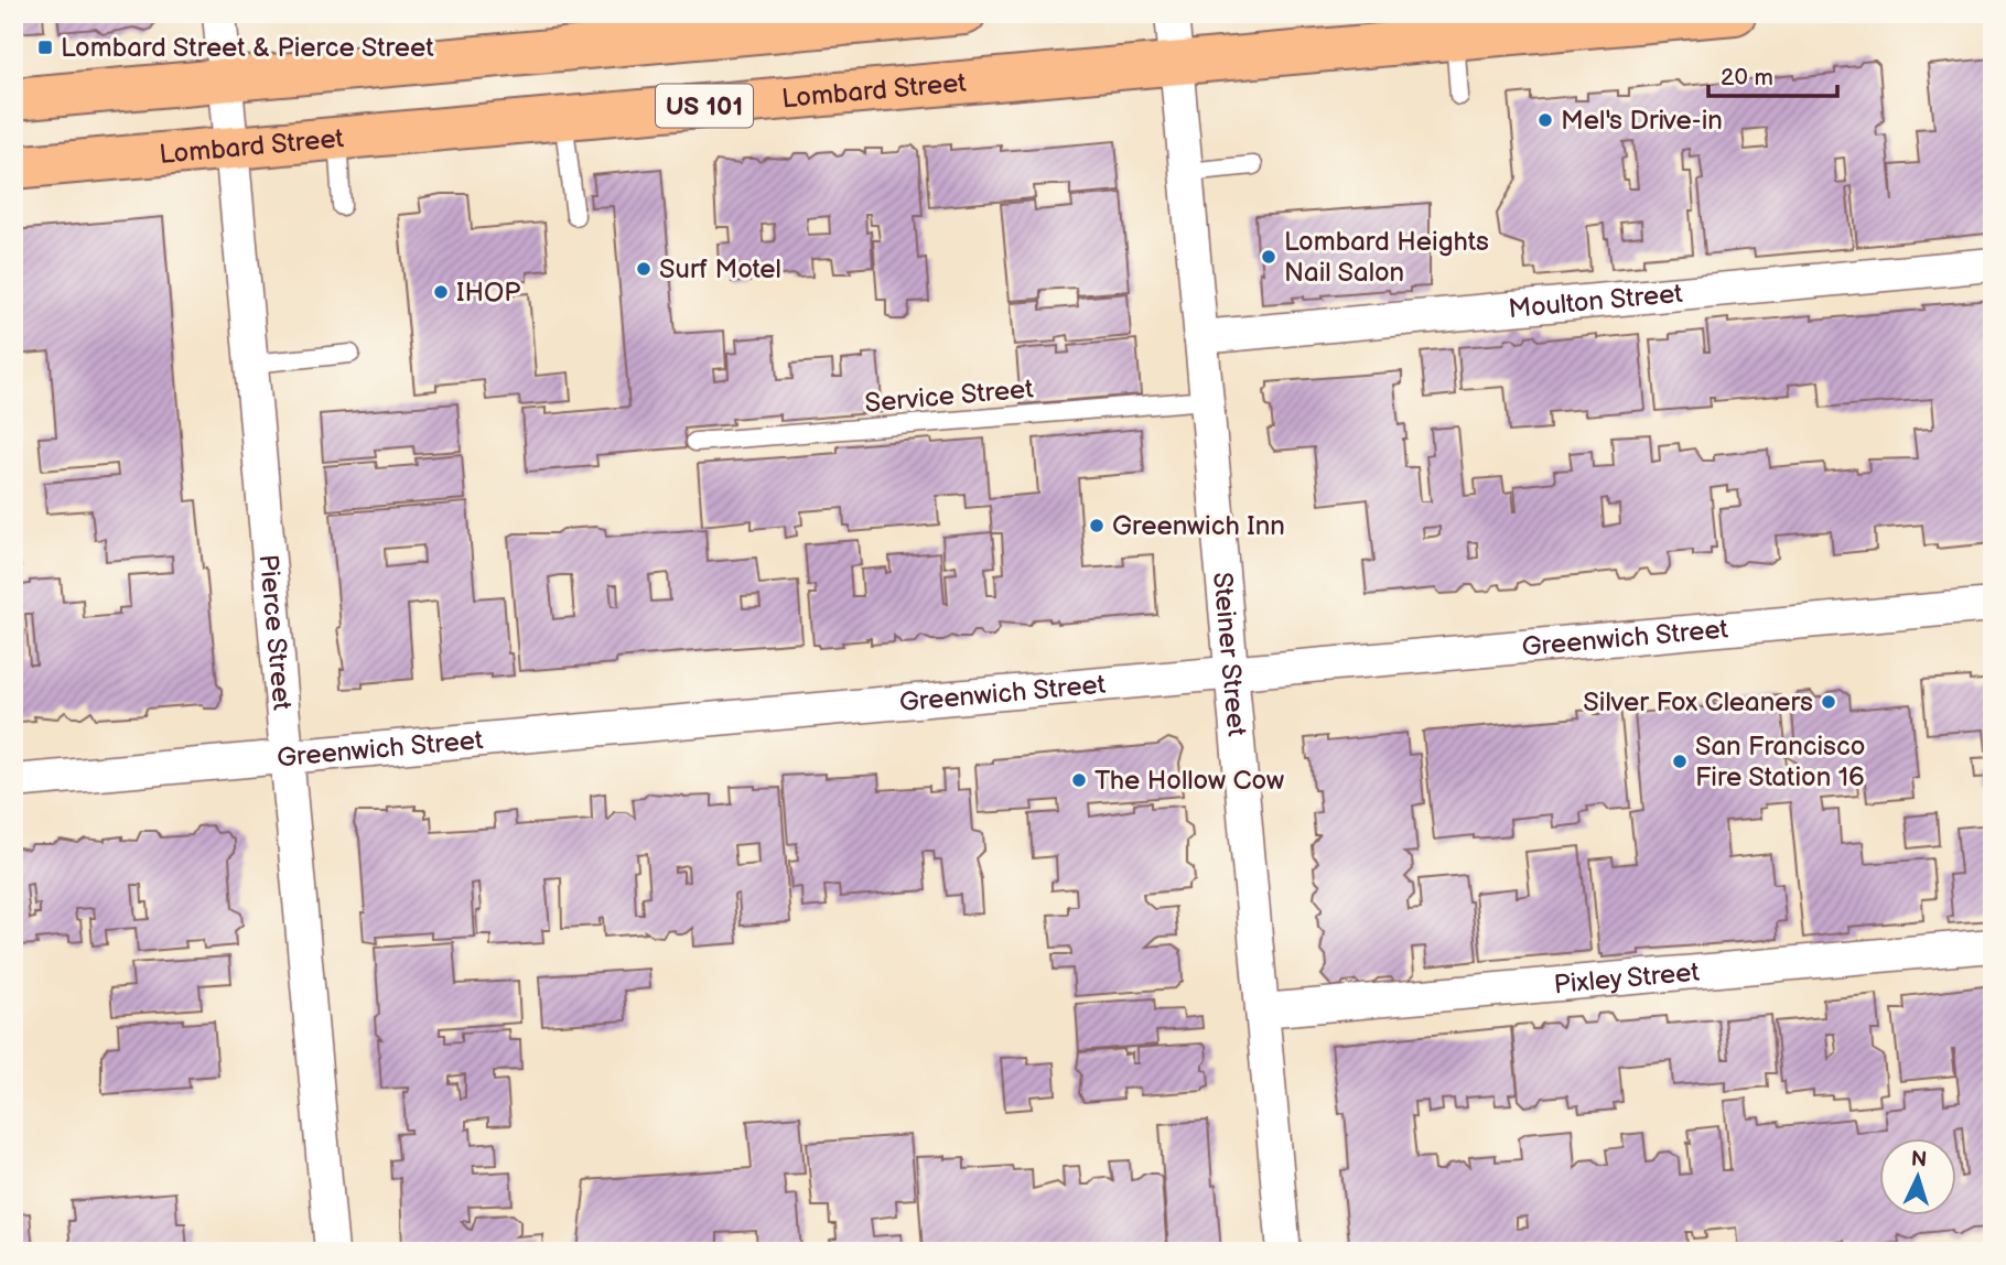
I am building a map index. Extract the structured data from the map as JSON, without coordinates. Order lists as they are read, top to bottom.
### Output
{
  "streets": {
    "highway": ["Lombard Street", "US 101"],
    "street": [
      "Moulton Street",
      "Pierce Street",
      "Greenwich Street",
      "Steiner Street",
      "Pixley Street"
    ],
    "lane": ["Service Street"]
  },
  "crossings": [
    ["Lombard Street", "Pierce Street"],
    ["Lombard Street", "Steiner Street"],
    ["Moulton Street", "Steiner Street"],
    ["Service Street", "Steiner Street"],
    ["Pierce Street", "Greenwich Street"],
    ["Greenwich Street", "Steiner Street"],
    ["Steiner Street", "Pixley Street"]
  ],
  "places": {
    "transit": ["Lombard Street & Pierce Street"],
    "other": [
      "Mel's Drive-in",
      "Lombard Heights Nail Salon",
      "Surf Motel",
      "IHOP",
      "Greenwich Inn",
      "Silver Fox Cleaners",
      "San Francisco Fire Station 16",
      "The Hollow Cow"
    ]
  },
  "scale_bar": "20 m",
  "north": "top"
}
